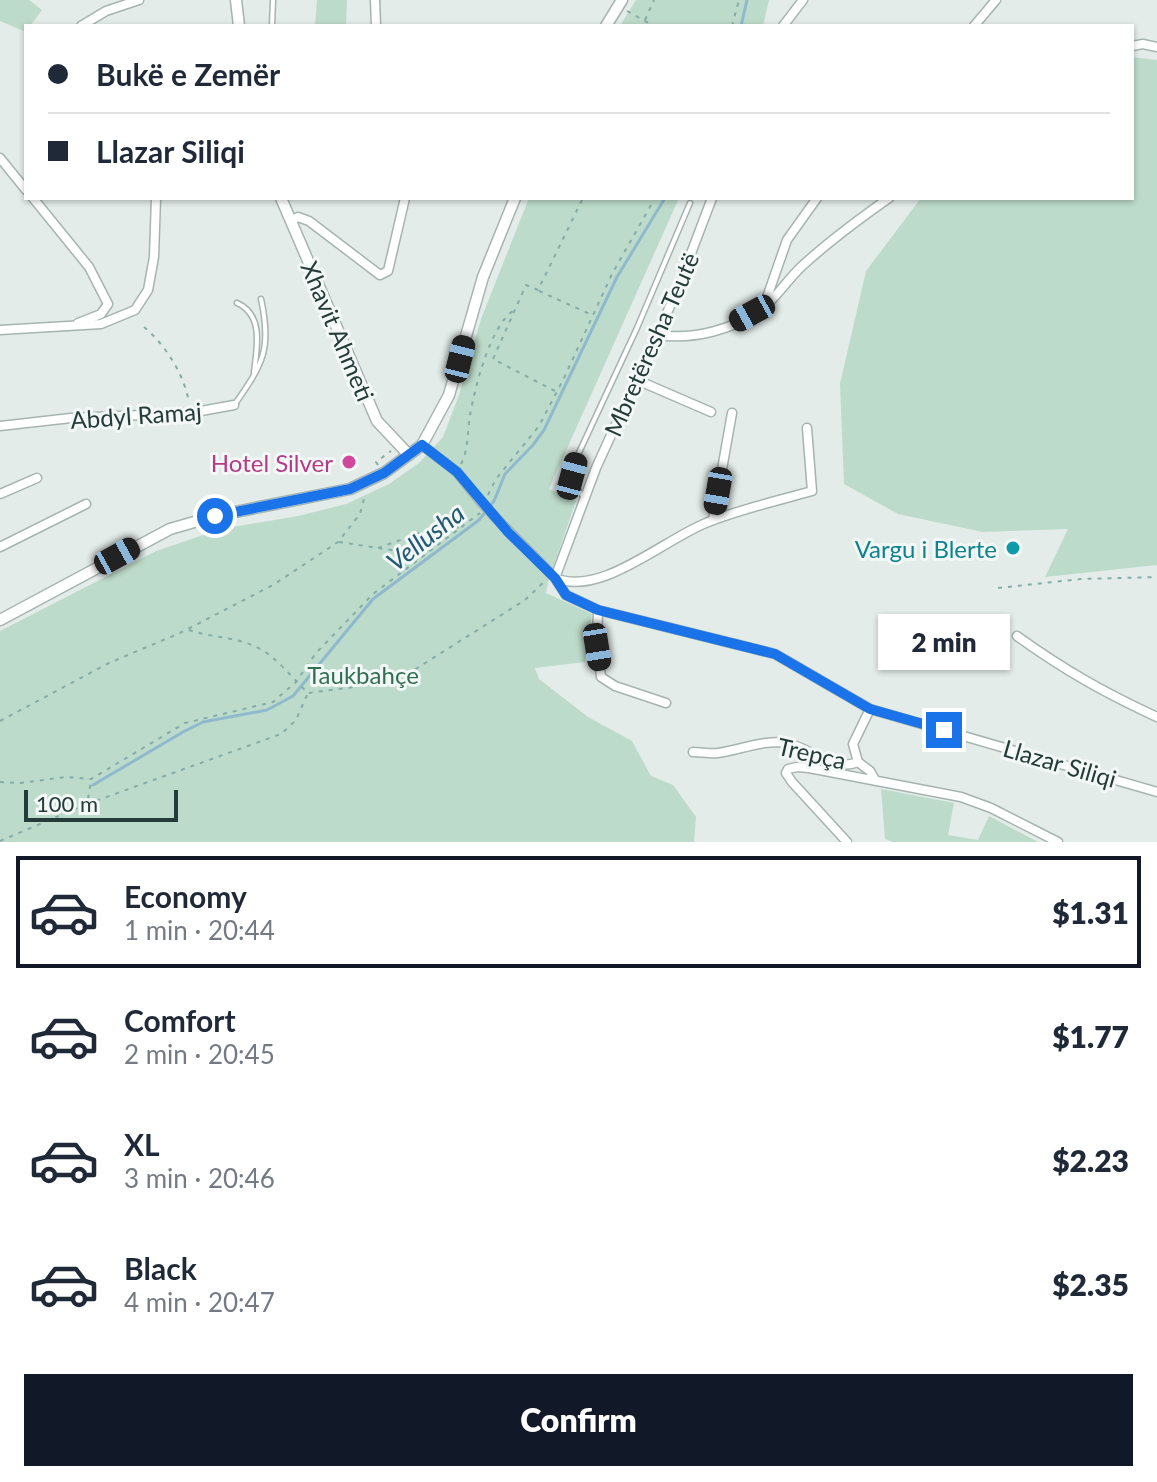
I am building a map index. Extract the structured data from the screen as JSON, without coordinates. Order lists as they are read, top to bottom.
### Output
{
  "streets": {
    "street": [
      "Xhavit Ahmeti",
      "Mbretëresha Teutë",
      "Abdyl Ramaj",
      "Trepça",
      "Llazar Siliqi"
    ]
  },
  "crossings": [
    ["Mbretëresha Teutë", "Llazar Siliqi"]
  ],
  "water": ["Vellusha"],
  "parks": ["Taukbahçe"],
  "places": ["Hotel Silver", "Vargu i Blerte"],
  "scale_bar": "100 m",
  "page": {
    "banner": ["Bukë e Zemër", "Llazar Siliqi"],
    "bubble": "2 min",
    "scale": "100 m",
    "list": [
      {
        "name": "Economy",
        "note": "1 min · 20:44",
        "value": "$1.31"
      },
      {
        "name": "Comfort",
        "note": "2 min · 20:45",
        "value": "$1.77"
      },
      {
        "name": "XL",
        "note": "3 min · 20:46",
        "value": "$2.23"
      },
      {
        "name": "Black",
        "note": "4 min · 20:47",
        "value": "$2.35"
      }
    ],
    "buttons": "Confirm"
  }
}
